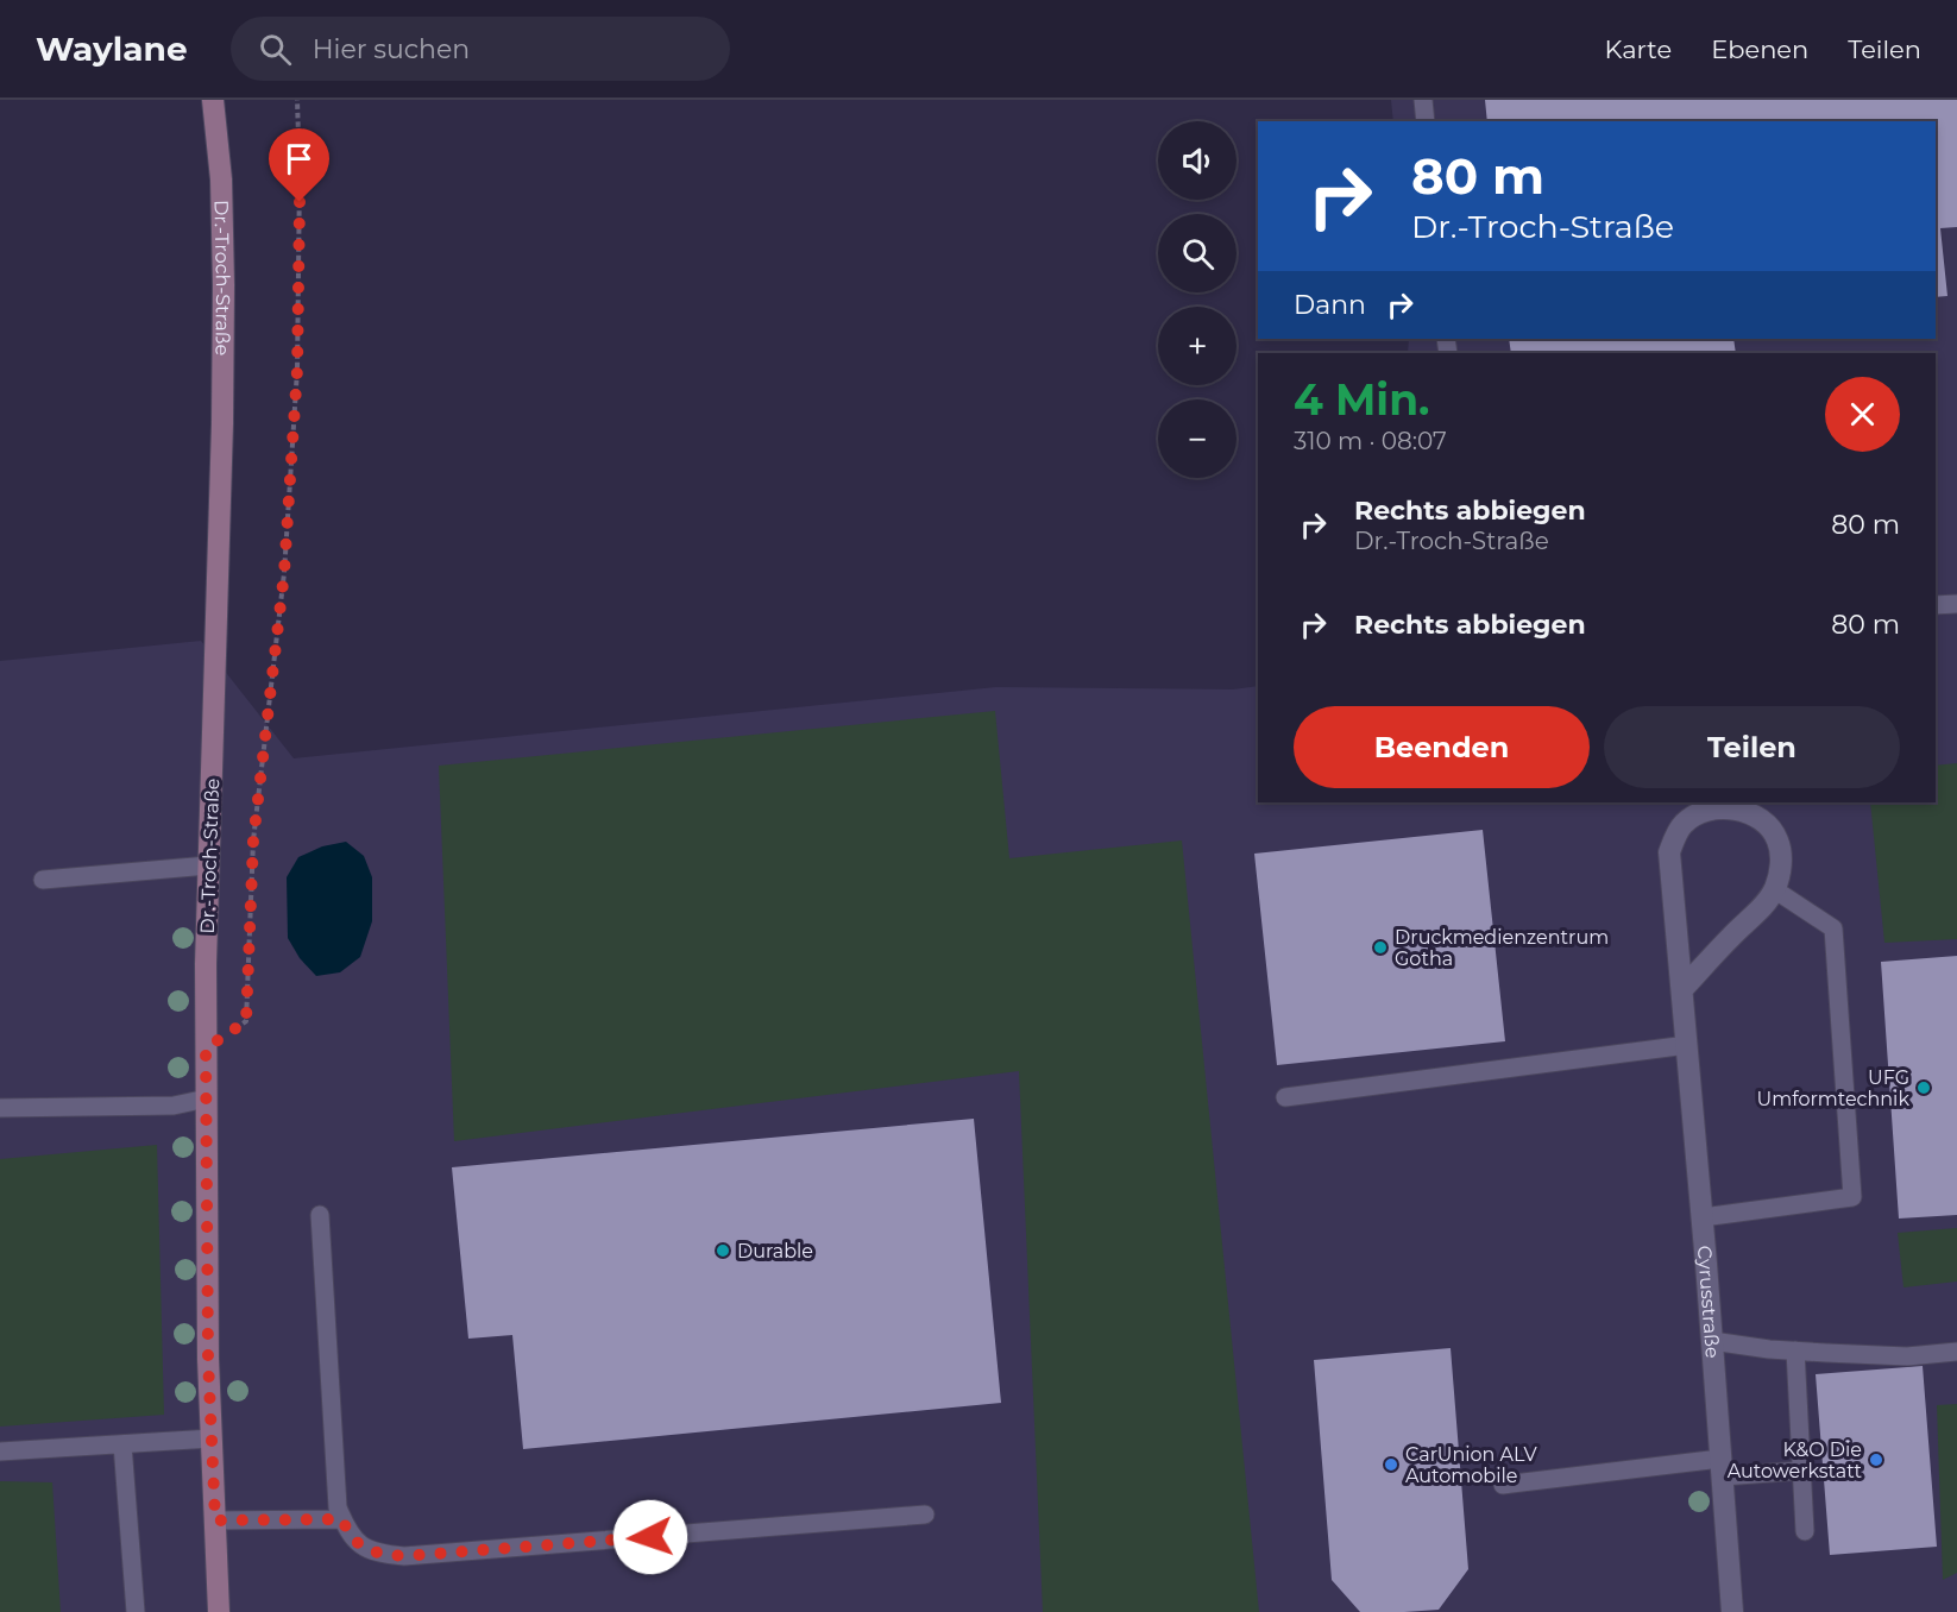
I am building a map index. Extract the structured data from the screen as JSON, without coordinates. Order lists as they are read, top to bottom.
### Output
{
  "streets": {
    "main road": ["Dr.-Troch-Straße"],
    "street": ["Cyrusstraße"]
  },
  "places": [
    "Druckmedienzentrum Gotha",
    "UFG Umformtechnik",
    "Durable",
    "K&O Die Autowerkstatt",
    "CarUnion ALV Automobile"
  ],
  "page": {
    "header": "Waylane",
    "search": "Hier suchen",
    "nav": ["Karte", "Ebenen", "Teilen"],
    "map_buttons": ["+", "−"],
    "turn": ["80 m", "Dr.-Troch-Straße"],
    "then": "Dann",
    "heading": ["4 Min.", "310 m · 08:07"],
    "list": [
      {
        "name": "Rechts abbiegen",
        "note": "Dr.-Troch-Straße",
        "value": "80 m"
      },
      {
        "name": "Rechts abbiegen",
        "value": "80 m"
      }
    ],
    "buttons": ["Beenden", "Teilen"]
  }
}
